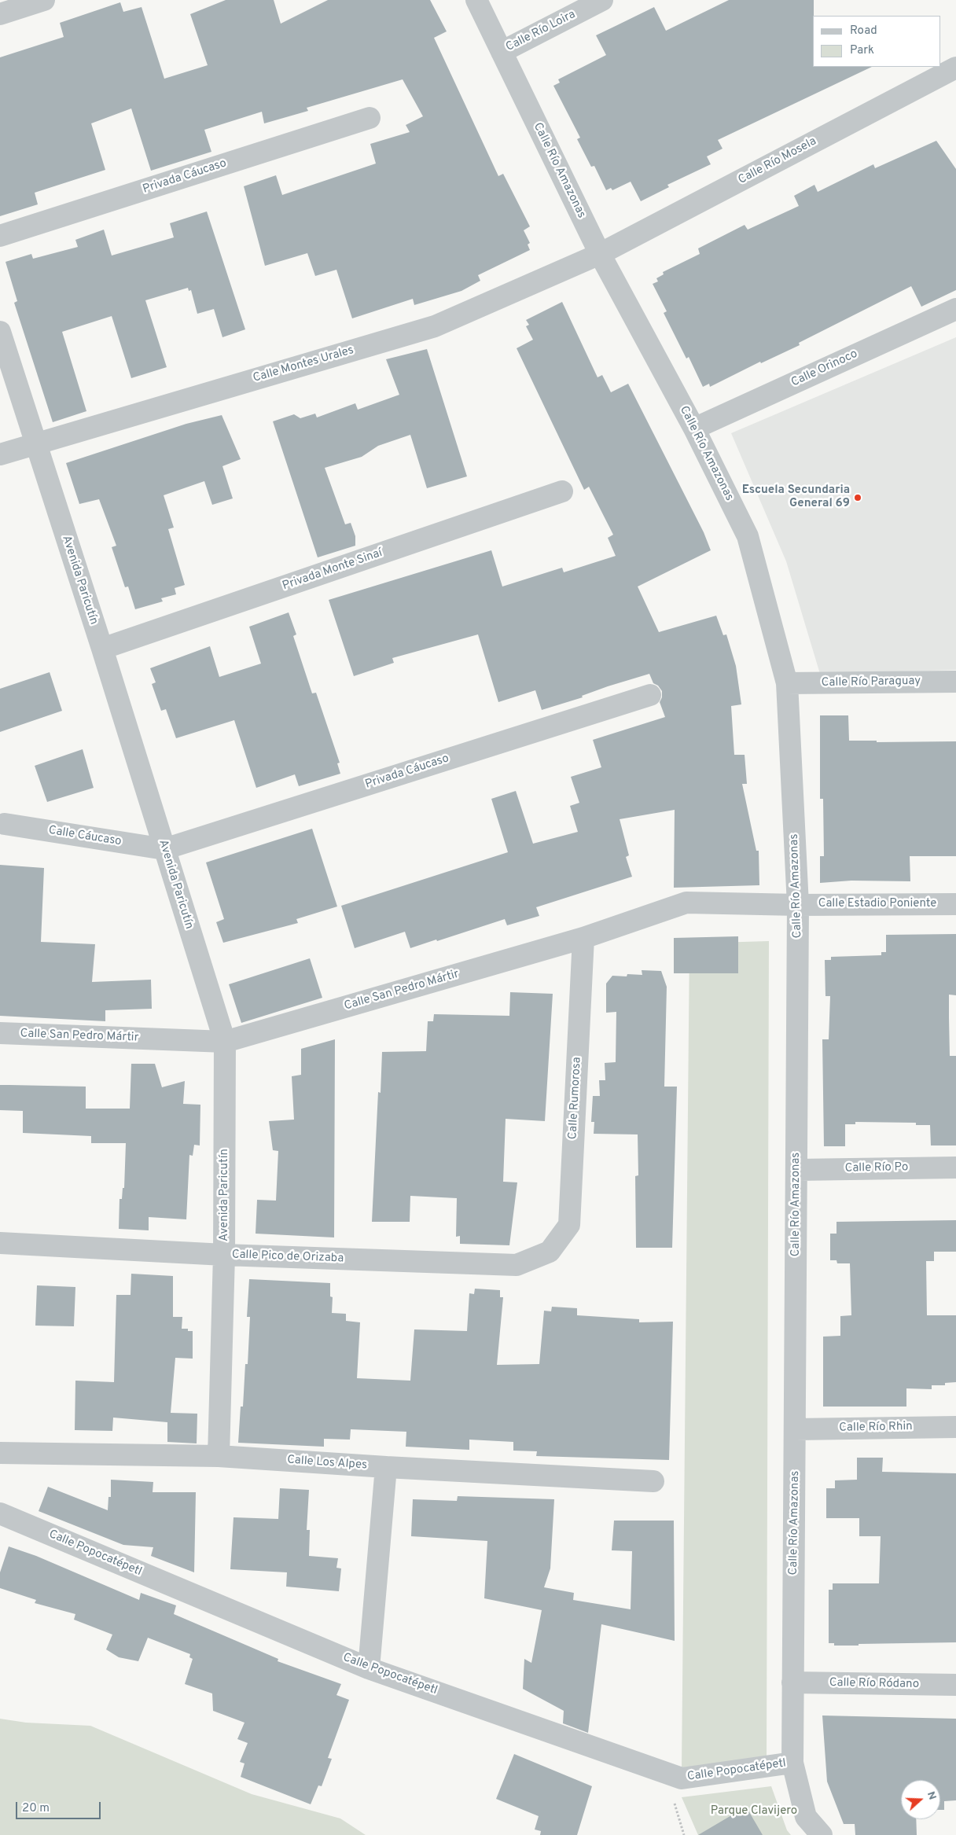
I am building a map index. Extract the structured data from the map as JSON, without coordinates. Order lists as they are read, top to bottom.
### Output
{
  "streets": {
    "street": [
      "Calle Río Loira",
      "Calle Río Mosela",
      "Calle Río Amazonas",
      "Privada Cáucaso",
      "Calle Montes Urales",
      "Calle Orinoco",
      "Privada Monte Sinaí",
      "Avenida Paricutín",
      "Calle Río Paraguay",
      "Calle Cáucaso",
      "Calle Estadio Poniente",
      "Calle San Pedro Mártir",
      "Calle Rumorosa",
      "Calle Río Po",
      "Calle Pico de Orizaba",
      "Calle Río Rhin",
      "Calle Los Alpes",
      "Calle Popocatépetl",
      "Calle Río Ródano"
    ]
  },
  "crossings": [
    ["Calle Río Loira", "Calle Río Amazonas"],
    ["Calle Río Mosela", "Calle Río Amazonas"],
    ["Calle Río Mosela", "Calle Montes Urales"],
    ["Calle Río Amazonas", "Calle Montes Urales"],
    ["Calle Río Amazonas", "Calle Orinoco"],
    ["Calle Río Amazonas", "Calle Río Paraguay"],
    ["Calle Río Amazonas", "Calle Estadio Poniente"],
    ["Calle Río Amazonas", "Calle San Pedro Mártir"],
    ["Calle Río Amazonas", "Calle Río Po"],
    ["Calle Río Amazonas", "Calle Río Rhin"],
    ["Calle Río Amazonas", "Calle Popocatépetl"],
    ["Calle Río Amazonas", "Calle Río Ródano"],
    ["Privada Cáucaso", "Avenida Paricutín"],
    ["Privada Cáucaso", "Calle Cáucaso"],
    ["Calle Montes Urales", "Avenida Paricutín"],
    ["Privada Monte Sinaí", "Avenida Paricutín"],
    ["Avenida Paricutín", "Calle Cáucaso"],
    ["Avenida Paricutín", "Calle San Pedro Mártir"],
    ["Avenida Paricutín", "Calle Pico de Orizaba"],
    ["Avenida Paricutín", "Calle Los Alpes"],
    ["Calle Estadio Poniente", "Calle San Pedro Mártir"],
    ["Calle San Pedro Mártir", "Calle Rumorosa"],
    ["Calle Rumorosa", "Calle Pico de Orizaba"]
  ],
  "parks": ["Parque Clavijero"],
  "places": ["Escuela Secundaria General 69"],
  "legend": ["Road", "Park"],
  "scale_bar": "20 m",
  "north": "right"
}
